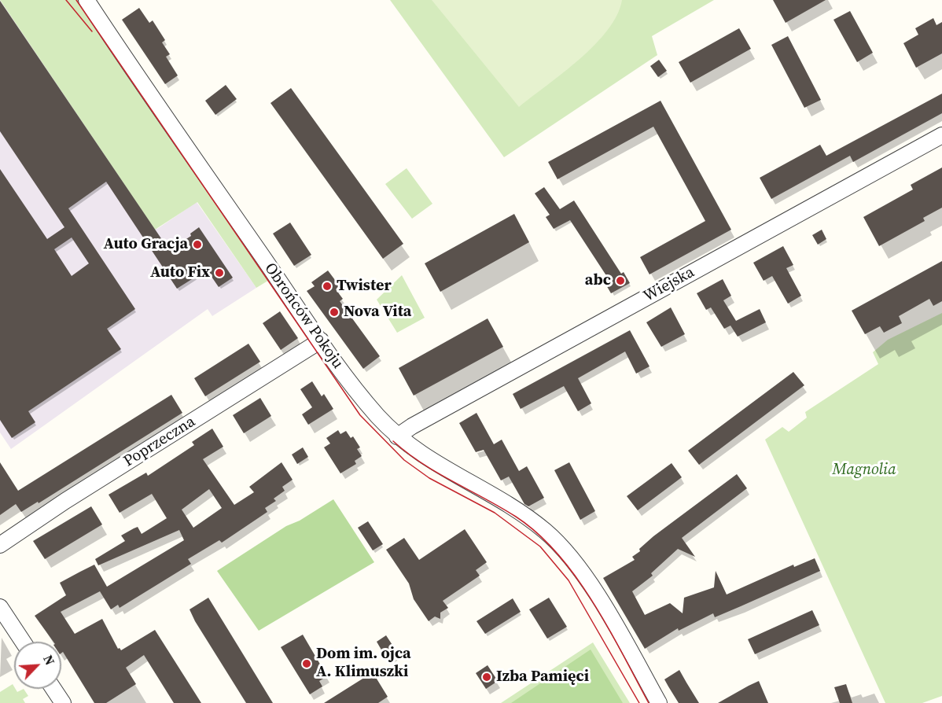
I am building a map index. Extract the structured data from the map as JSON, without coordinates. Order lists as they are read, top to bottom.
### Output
{
  "streets": {
    "street": ["Wiejska", "Obrońców Pokoju", "Poprzeczna"]
  },
  "crossings": [
    ["Wiejska", "Obrońców Pokoju"],
    ["Obrońców Pokoju", "Poprzeczna"]
  ],
  "parks": ["Magnolia"],
  "places": [
    "Auto Gracja",
    "Auto Fix",
    "abc",
    "Twister",
    "Nova Vita",
    "Dom im. ojca A. Klimuszki",
    "Izba Pamięci"
  ],
  "north": "top right"
}
